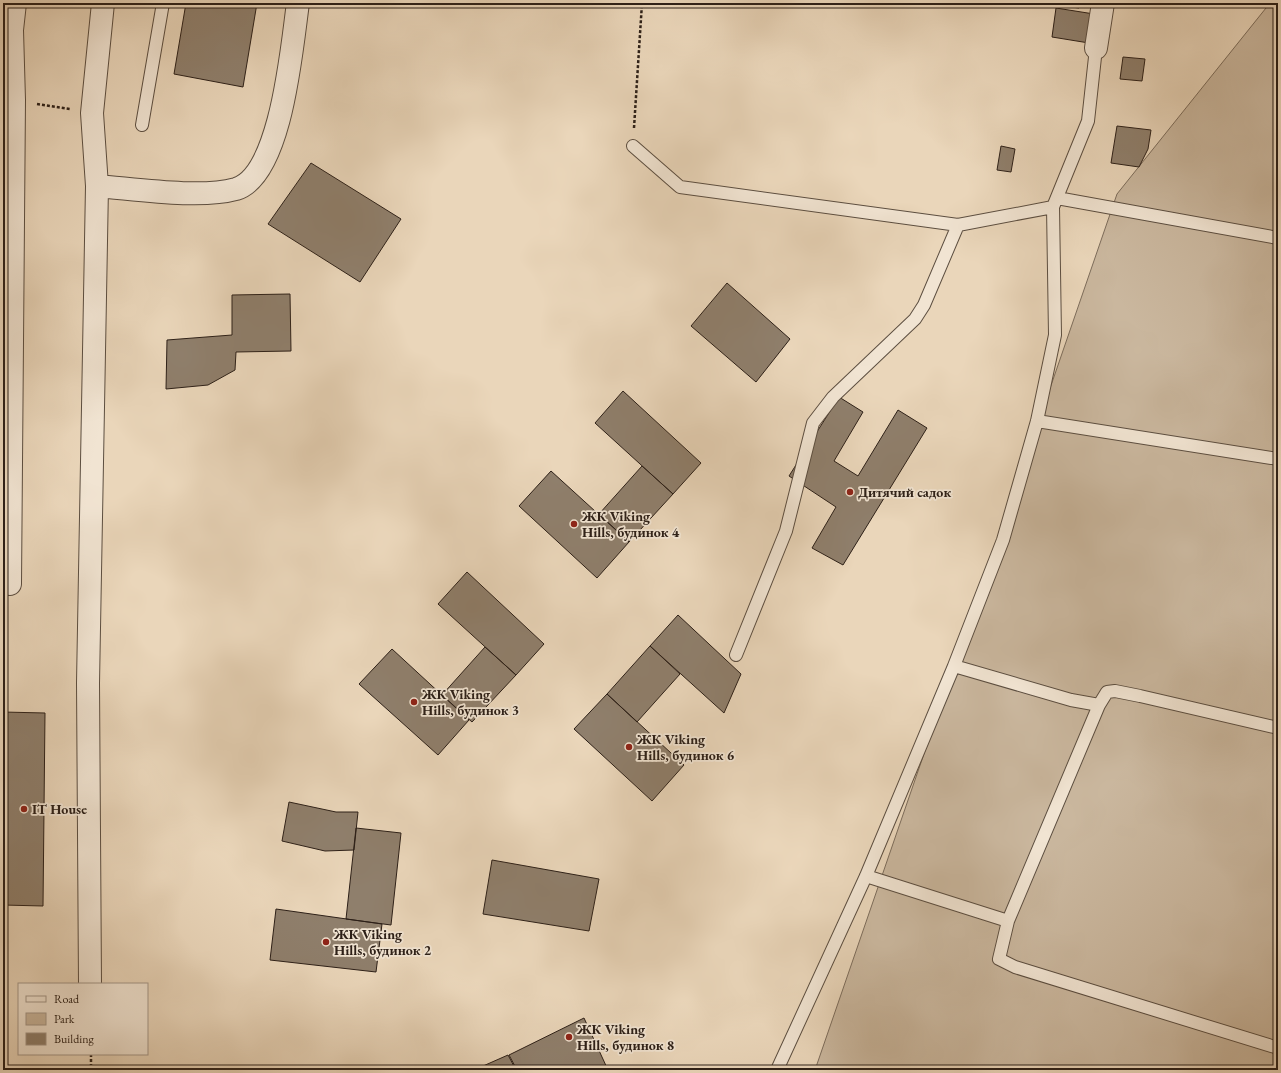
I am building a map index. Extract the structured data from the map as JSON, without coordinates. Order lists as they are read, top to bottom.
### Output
{
  "places": [
    "Дитячий садок",
    "ЖК Viking Hills, будинок 4",
    "ЖК Viking Hills, будинок 3",
    "ЖК Viking Hills, будинок 6",
    "IT House",
    "ЖК Viking Hills, будинок 2",
    "ЖК Viking Hills, будинок 8"
  ],
  "legend": ["Road", "Park", "Building"]
}
